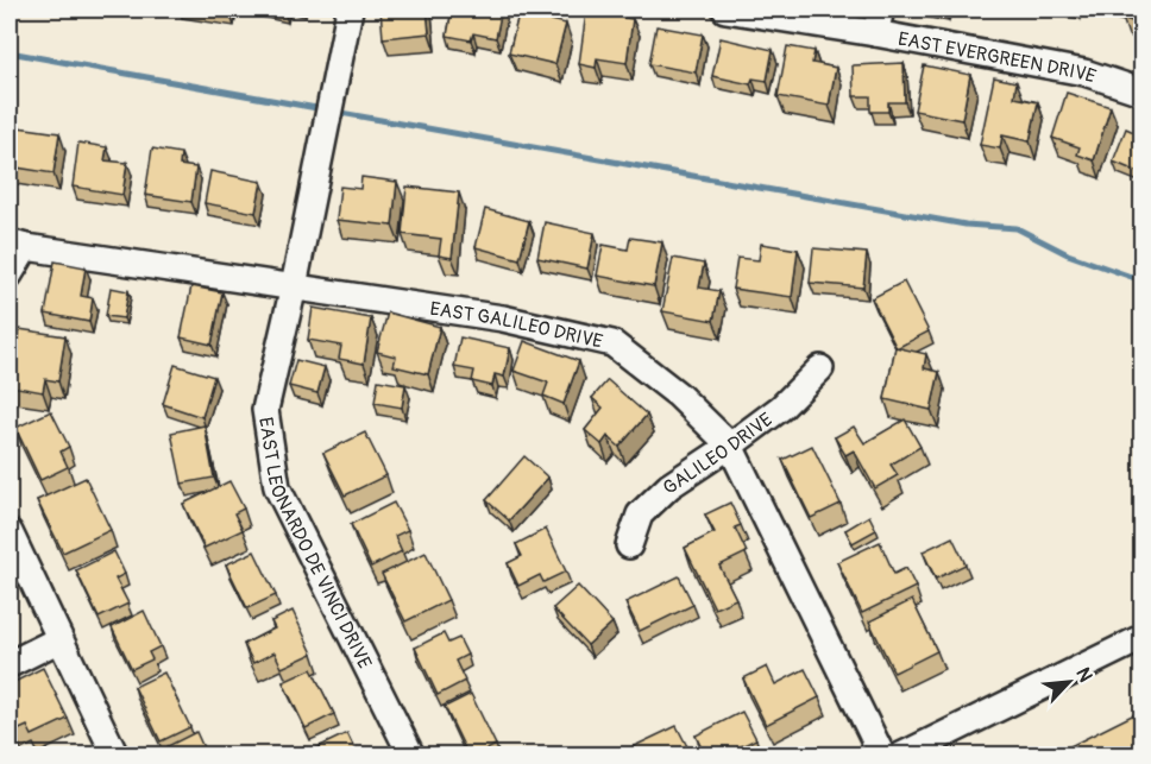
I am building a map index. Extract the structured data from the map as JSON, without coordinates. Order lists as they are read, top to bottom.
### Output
{
  "streets": {
    "street": [
      "EAST EVERGREEN DRIVE",
      "EAST GALILEO DRIVE",
      "GALILEO DRIVE",
      "EAST LEONARDO DE VINCI DRIVE"
    ]
  },
  "crossings": [
    ["EAST GALILEO DRIVE", "GALILEO DRIVE"],
    ["EAST GALILEO DRIVE", "EAST LEONARDO DE VINCI DRIVE"]
  ],
  "north": "top right"
}
